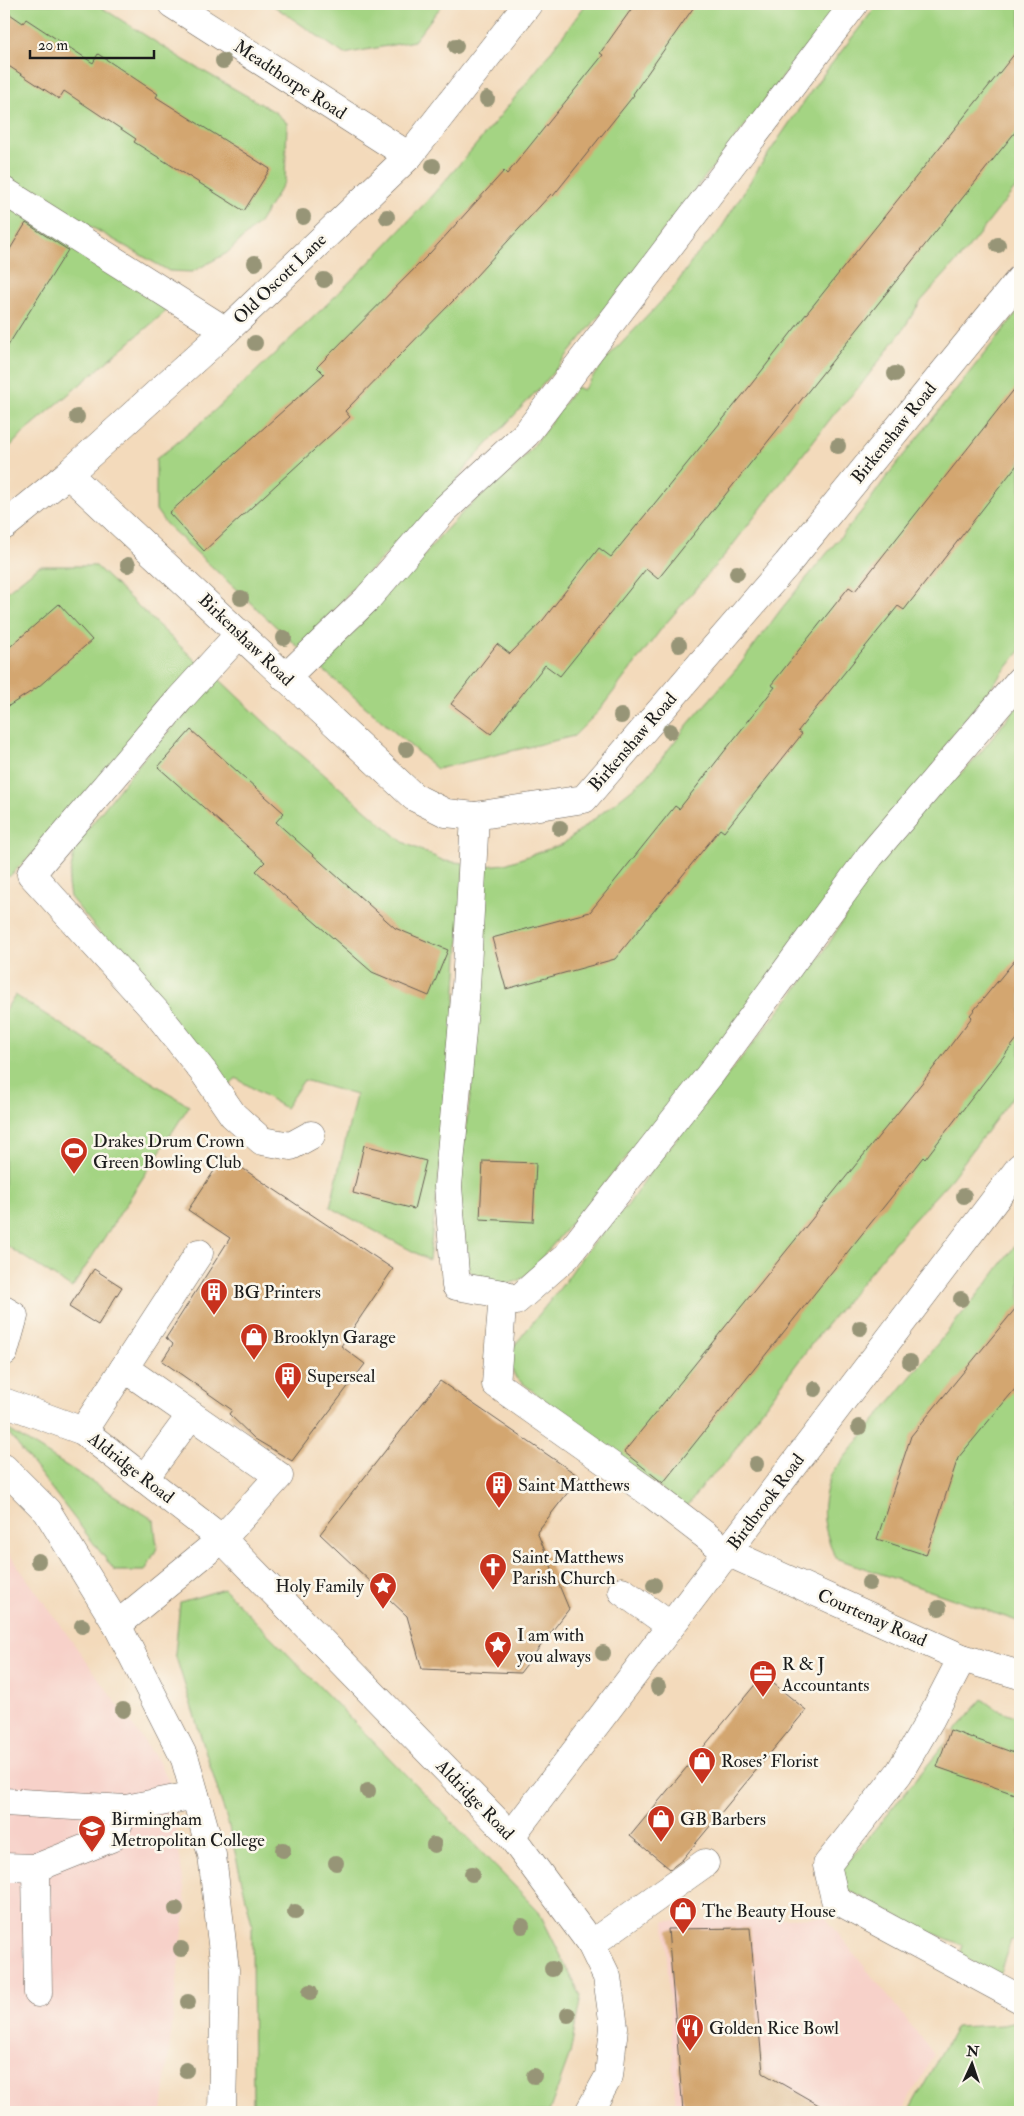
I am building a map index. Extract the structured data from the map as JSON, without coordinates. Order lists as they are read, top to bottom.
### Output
{
  "streets": {
    "street": [
      "Meadthorpe Road",
      "Old Oscott Lane",
      "Birkenshaw Road",
      "Aldridge Road",
      "Birdbrook Road",
      "Courtenay Road"
    ]
  },
  "crossings": [
    ["Meadthorpe Road", "Old Oscott Lane"],
    ["Old Oscott Lane", "Birkenshaw Road"],
    ["Aldridge Road", "Birdbrook Road"],
    ["Birdbrook Road", "Courtenay Road"]
  ],
  "places": {
    "sports": ["Drakes Drum Crown Green Bowling Club"],
    "building": ["BG Printers", "Superseal", "Saint Matthews"],
    "shop": [
      "Brooklyn Garage",
      "Roses' Florist",
      "GB Barbers",
      "The Beauty House"
    ],
    "church": ["Saint Matthews Parish Church"],
    "place": ["Holy Family", "I am with you always"],
    "office": ["R & J Accountants"],
    "school or university": ["Birmingham Metropolitan College"],
    "restaurant": ["Golden Rice Bowl"]
  },
  "scale_bar": "20 m",
  "north": "top"
}
